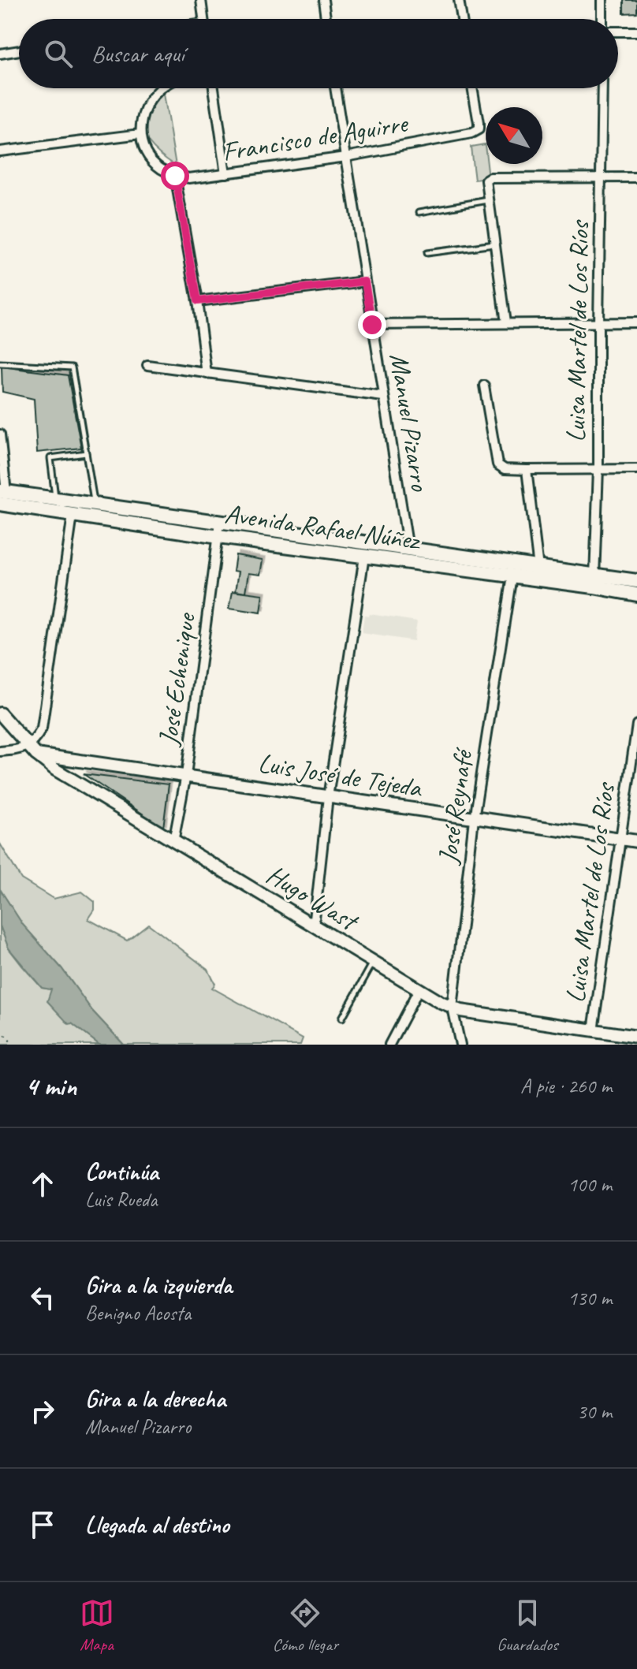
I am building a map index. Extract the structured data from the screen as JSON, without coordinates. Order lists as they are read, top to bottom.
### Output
{
  "streets": {
    "main road": ["Avenida Rafael Núñez", "Luis José de Tejeda", "Hugo Wast"],
    "street": [
      "Francisco de Aguirre",
      "Luisa Martel de Los Ríos",
      "Manuel Pizarro",
      "José Echenique",
      "José Reynafé"
    ]
  },
  "crossings": [
    ["Francisco de Aguirre", "Manuel Pizarro"],
    ["Luisa Martel de Los Ríos", "Avenida Rafael Núñez"],
    ["Luisa Martel de Los Ríos", "Luis José de Tejeda"],
    ["Luisa Martel de Los Ríos", "Hugo Wast"],
    ["Manuel Pizarro", "Avenida Rafael Núñez"],
    ["Avenida Rafael Núñez", "José Echenique"],
    ["Avenida Rafael Núñez", "José Reynafé"],
    ["José Echenique", "Luis José de Tejeda"],
    ["José Echenique", "Hugo Wast"],
    ["Luis José de Tejeda", "José Reynafé"],
    ["Luis José de Tejeda", "Hugo Wast"],
    ["José Reynafé", "Hugo Wast"]
  ],
  "north": "top left",
  "page": {
    "search": "Buscar aquí",
    "heading": ["4 min", "A pie · 260 m"],
    "list": [
      ["Continúa", "Luis Rueda", "100 m"],
      ["Gira a la izquierda", "Benigno Acosta", "130 m"],
      ["Gira a la derecha", "Manuel Pizarro", "30 m"],
      "Llegada al destino"
    ],
    "nav": ["Mapa", "Cómo llegar", "Guardados"]
  }
}
